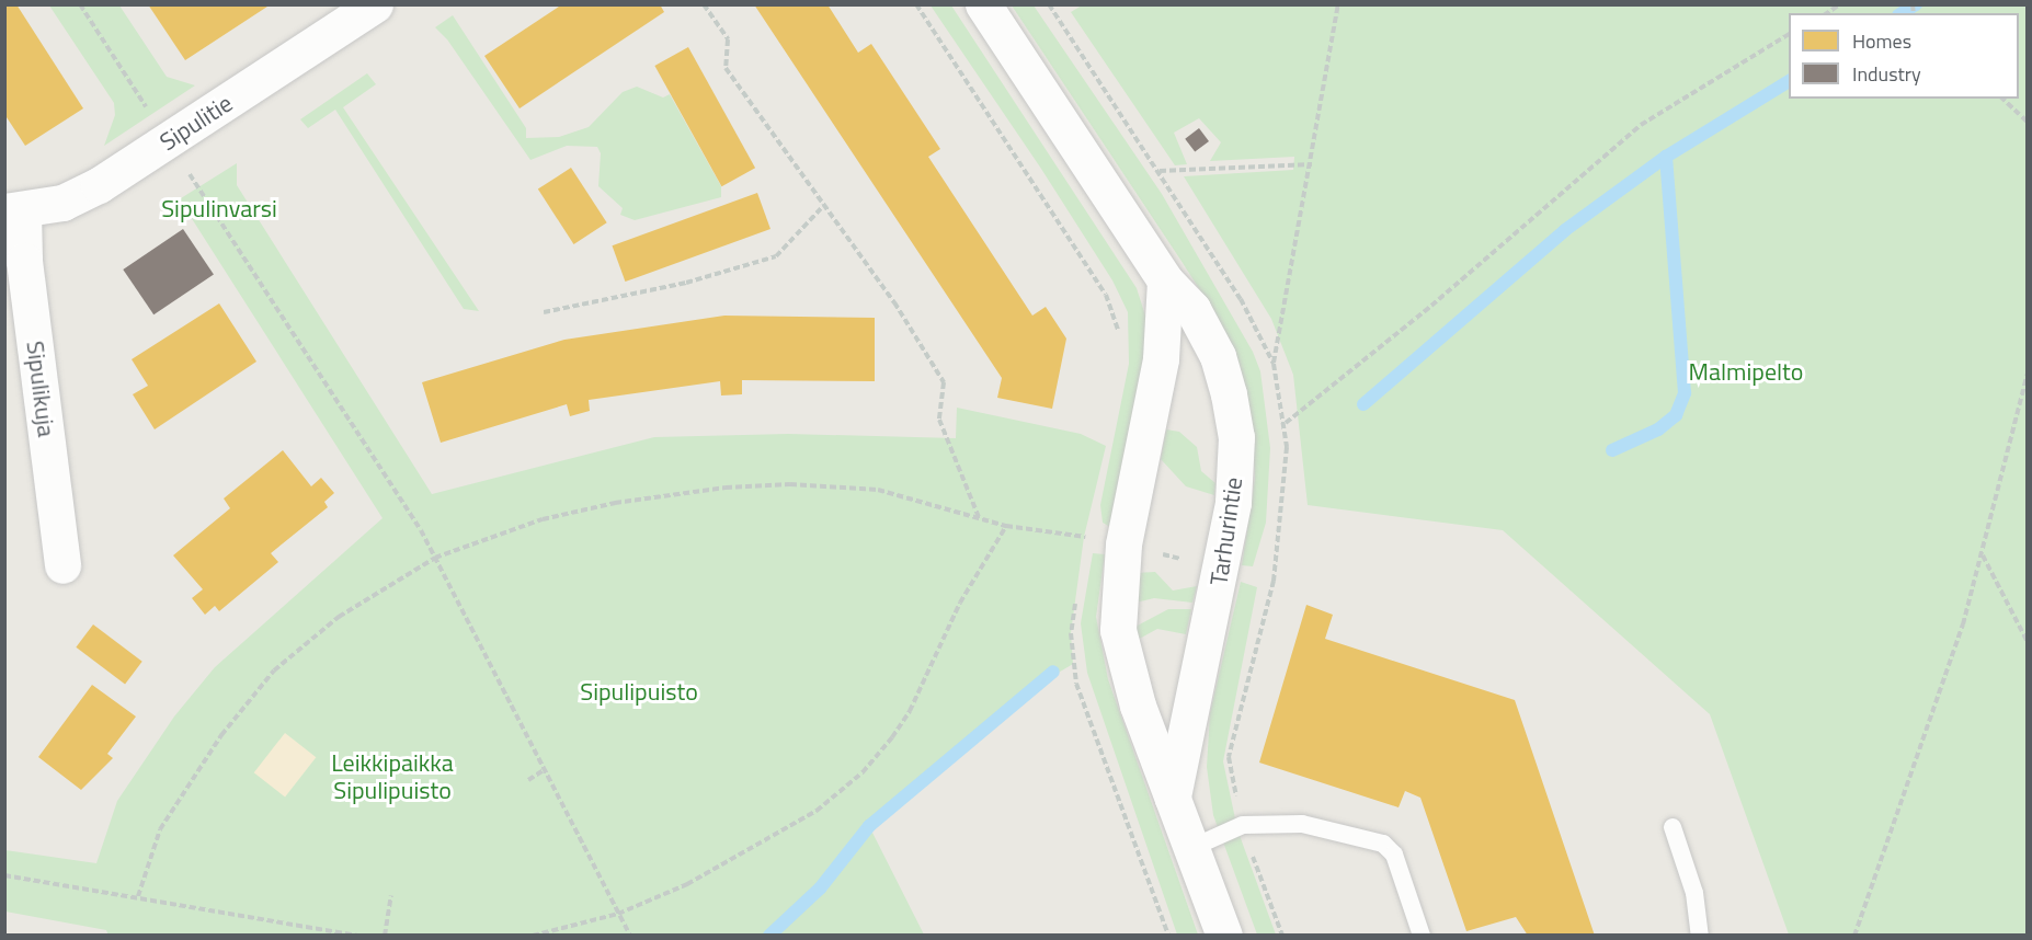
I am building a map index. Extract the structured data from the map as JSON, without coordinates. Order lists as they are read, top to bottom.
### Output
{
  "streets": {
    "street": ["Sipulitie", "Sipulikuja", "Tarhurintie"]
  },
  "crossings": [
    ["Sipulitie", "Sipulikuja"]
  ],
  "parks": [
    "Sipulinvarsi",
    "Malmipelto",
    "Sipulipuisto",
    "Leikkipaikka Sipulipuisto"
  ],
  "legend": ["Homes", "Industry"]
}
